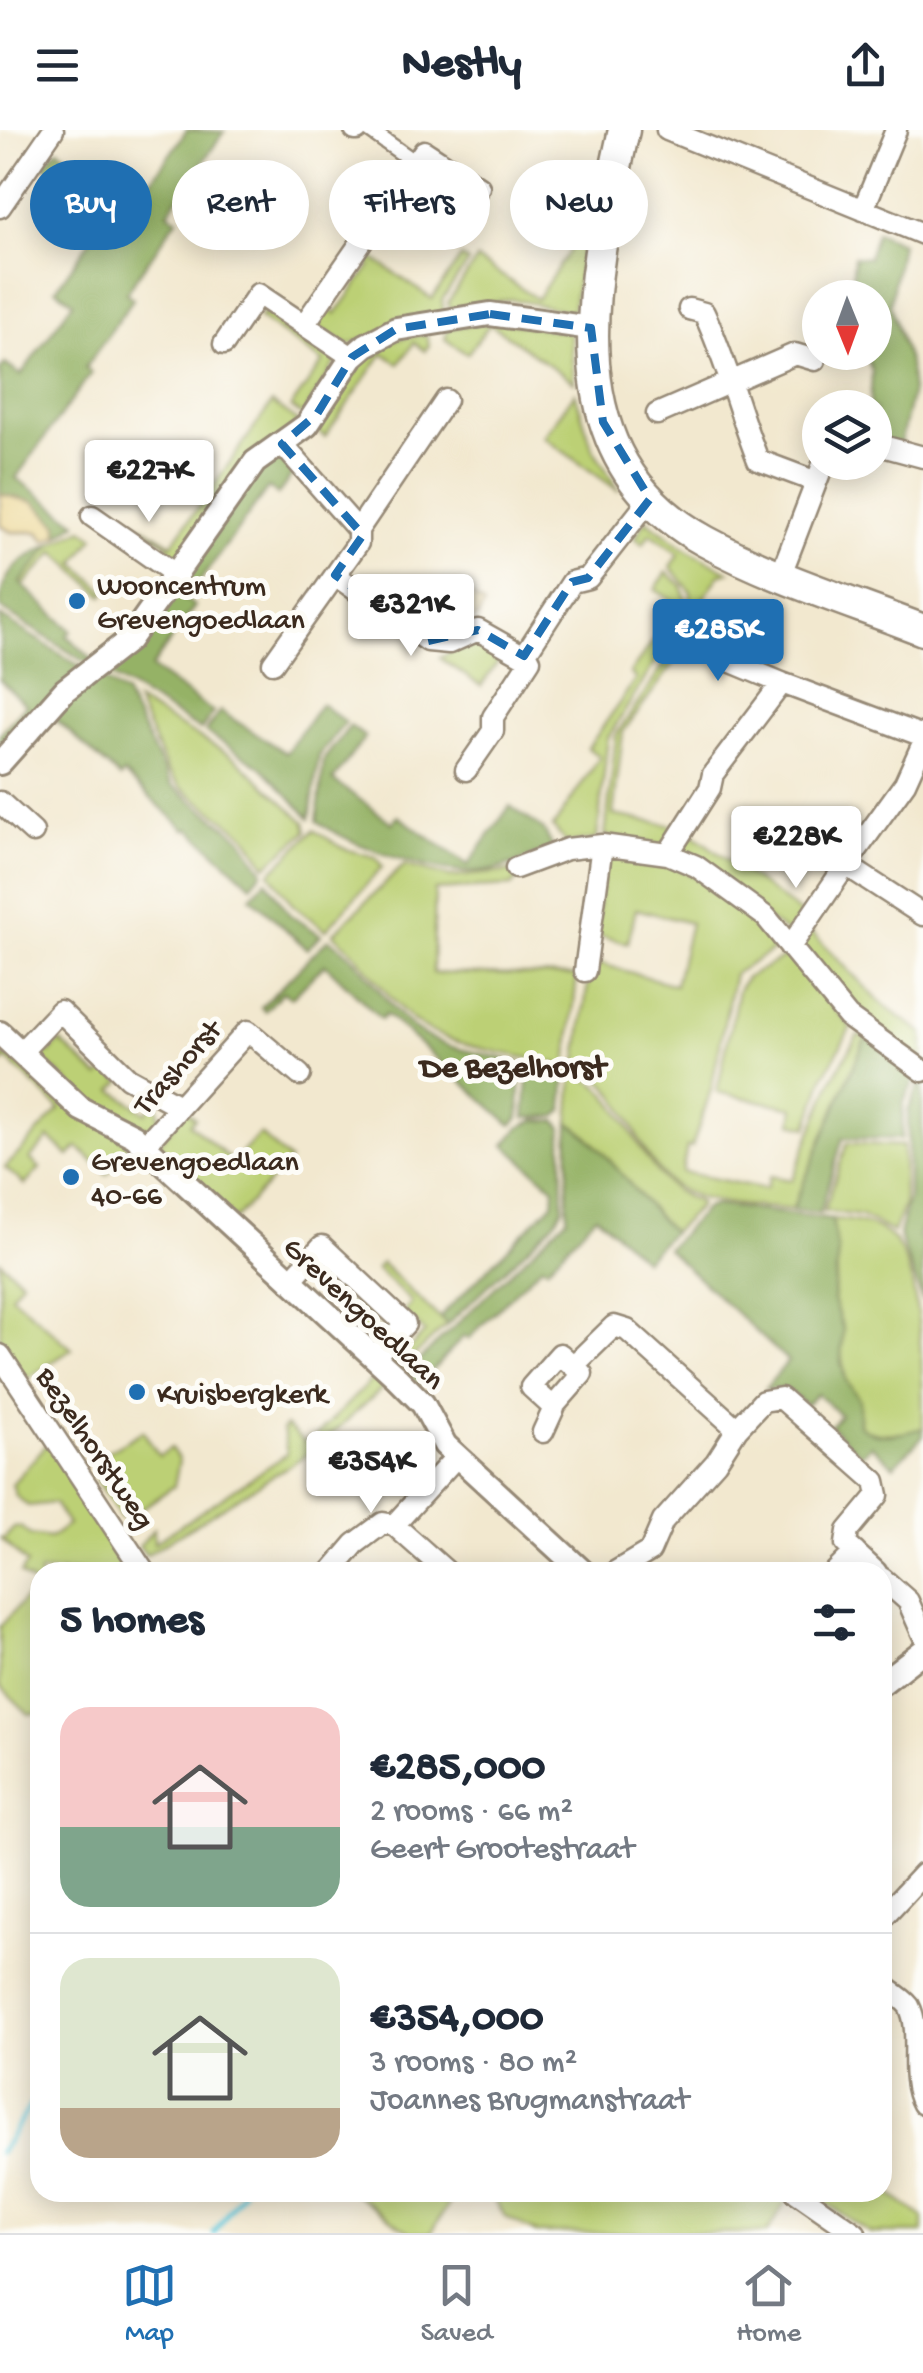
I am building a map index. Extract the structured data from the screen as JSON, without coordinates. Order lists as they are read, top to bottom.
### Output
{
  "streets": {
    "street": ["Trashorst", "Grevengoedlaan", "Bezelhorstweg"]
  },
  "crossings": [
    ["Trashorst", "Grevengoedlaan"]
  ],
  "districts": ["De Bezelhorst"],
  "places": ["Wooncentrum Grevengoedlaan", "Grevengoedlaan 40-66", "Kruisbergkerk"],
  "north": "bottom",
  "page": {
    "header": "Nestly",
    "chip": [
      "Buy",
      "Rent",
      "Filters",
      "New"
    ],
    "price": [
      "€227K",
      "€321K",
      "€285K",
      "€228K",
      "€354K"
    ],
    "heading": "5 homes",
    "list": [
      {
        "name": "€285,000",
        "note": "2 rooms · 66 m² · Geert Grootestraat"
      },
      {
        "name": "€354,000",
        "note": "3 rooms · 80 m² · Joannes Brugmanstraat"
      }
    ],
    "tabs": ["Map", "Saved", "Home"]
  }
}
